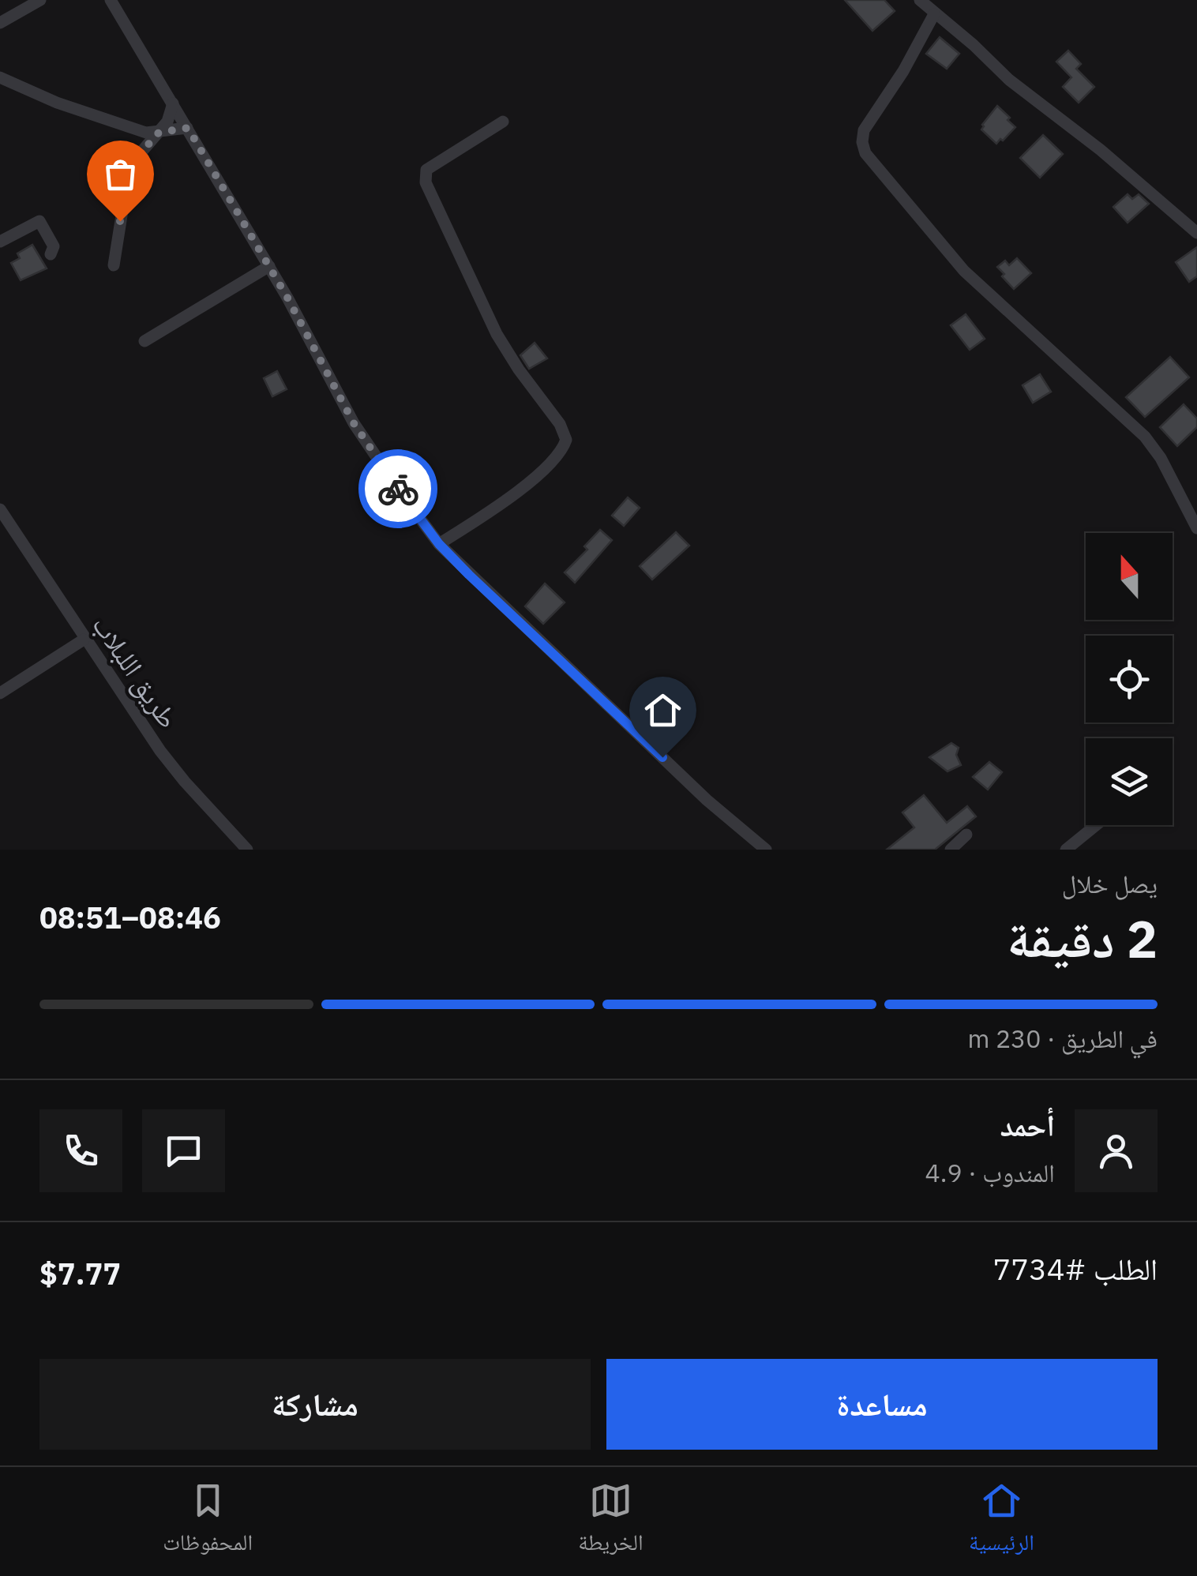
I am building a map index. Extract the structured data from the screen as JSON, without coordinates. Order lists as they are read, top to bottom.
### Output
{
  "streets": {
    "street": ["طريق اللبلاب"]
  },
  "north": "top",
  "page": {
    "heading": ["2 دقيقة", "يصل خلال", "08:46–08:51"],
    "panel": [
      "أحمد",
      "المندوب · 4.9",
      "الطلب #7734",
      "$7.77"
    ],
    "bar": "في الطريق · 230 m",
    "buttons": ["مساعدة", "مشاركة"],
    "tabs": ["الرئيسية", "الخريطة", "المحفوظات"]
  }
}
